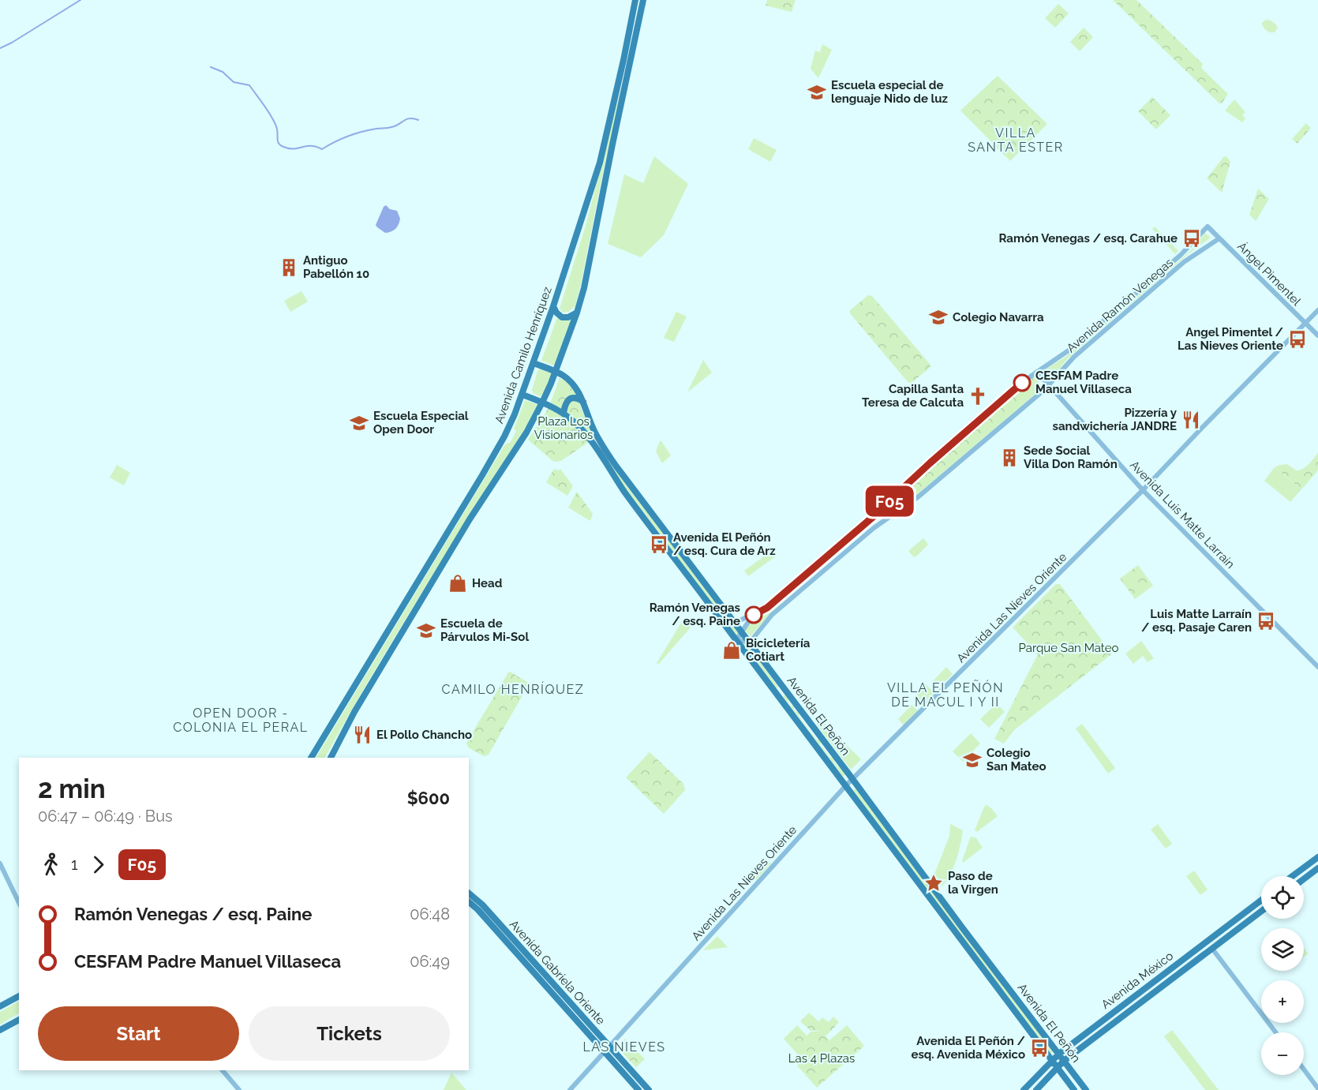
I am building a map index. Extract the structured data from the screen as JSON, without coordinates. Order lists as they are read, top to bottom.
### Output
{
  "streets": {
    "main road": [
      "Avenida Camilo Henríquez",
      "Avenida El Peñón",
      "Avenida Gabriela Oriente",
      "Avenida México"
    ],
    "street": [
      "Ángel Pimentel",
      "Avenida Ramón Venegas",
      "Avenida Luis Matte Larraín",
      "Avenida Las Nieves Oriente"
    ]
  },
  "crossings": [
    ["Ángel Pimentel", "Avenida Ramón Venegas"],
    ["Ángel Pimentel", "Avenida Las Nieves Oriente"],
    ["Avenida Ramón Venegas", "Avenida Luis Matte Larraín"],
    ["Avenida Ramón Venegas", "Avenida El Peñón"],
    ["Avenida Camilo Henríquez", "Avenida El Peñón"],
    ["Avenida Luis Matte Larraín", "Avenida Las Nieves Oriente"],
    ["Avenida Las Nieves Oriente", "Avenida El Peñón"],
    ["Avenida Las Nieves Oriente", "Avenida Gabriela Oriente"],
    ["Avenida El Peñón", "Avenida México"]
  ],
  "districts": [
    "VILLA SANTA ESTER",
    "VILLA EL PEÑÓN DE MACUL I Y II",
    "CAMILO HENRÍQUEZ",
    "OPEN DOOR - COLONIA EL PERAL",
    "LAS NIEVES"
  ],
  "parks": ["Plaza Los Visionarios", "Parque San Mateo", "Las 4 Plazas"],
  "places": {
    "school or university": [
      "Escuela especial de lenguaje Nido de luz",
      "Colegio Navarra",
      "Escuela Especial Open Door",
      "Escuela de Párvulos Mi-Sol",
      "Colegio San Mateo"
    ],
    "bus stop": [
      "Ramón Venegas / esq. Carahue",
      "Angel Pimentel / Las Nieves Oriente",
      "Avenida El Peñón / esq. Cura de Arz",
      "Luis Matte Larraín / esq. Pasaje Caren",
      "Avenida El Peñón / esq. Avenida México"
    ],
    "building": ["Antiguo Pabellón 10", "Sede Social Villa Don Ramón"],
    "other": ["CESFAM Padre Manuel Villaseca", "Ramón Venegas / esq. Paine"],
    "church": ["Capilla Santa Teresa de Calcuta"],
    "restaurant": ["Pizzería y sandwichería JANDRE", "El Pollo Chancho"],
    "shop": ["Head", "Bicicletería Cotiart"],
    "place": ["Paso de la Virgen"]
  },
  "lines": ["bus line F05"],
  "page": {
    "on_map": "F05",
    "heading": ["2 min", "06:47 – 06:49 · Bus", "$600"],
    "legs": ["1", "F05"],
    "map_buttons": ["+", "−"],
    "list": [
      {
        "name": "Ramón Venegas / esq. Paine",
        "value": "06:48"
      },
      {
        "name": "CESFAM Padre Manuel Villaseca",
        "value": "06:49"
      }
    ],
    "buttons": ["Start", "Tickets"]
  }
}
